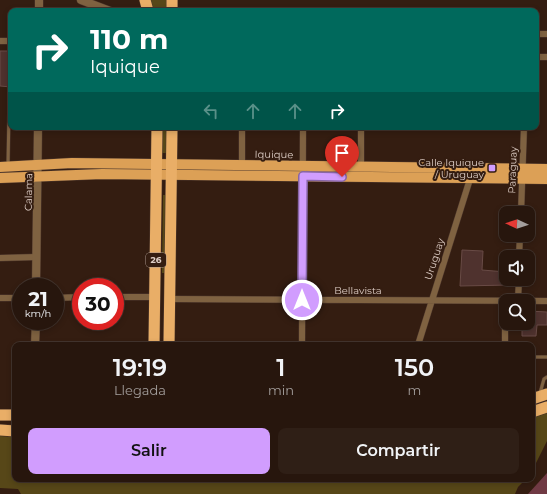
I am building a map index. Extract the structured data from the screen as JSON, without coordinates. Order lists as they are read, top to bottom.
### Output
{
  "streets": {
    "highway": ["26"],
    "main road": ["Iquique"],
    "street": [
      "Paraguay",
      "Calama",
      "Uruguay",
      "Bellavista"
    ]
  },
  "crossings": [
    ["Iquique", "Paraguay"],
    ["Iquique", "Calama"],
    ["Iquique", "Uruguay"],
    ["Iquique", "26"],
    ["Uruguay", "Bellavista"],
    ["26", "Bellavista"]
  ],
  "places": {
    "transit": ["Calle Iquique / Uruguay"]
  },
  "north": "left",
  "page": {
    "turn": ["110 m", "Iquique"],
    "speed": "21 km/h",
    "limit": "30",
    "eta": [
      "19:19",
      "Llegada",
      "1",
      "min",
      "150",
      "m"
    ],
    "buttons": ["Salir", "Compartir"]
  }
}
